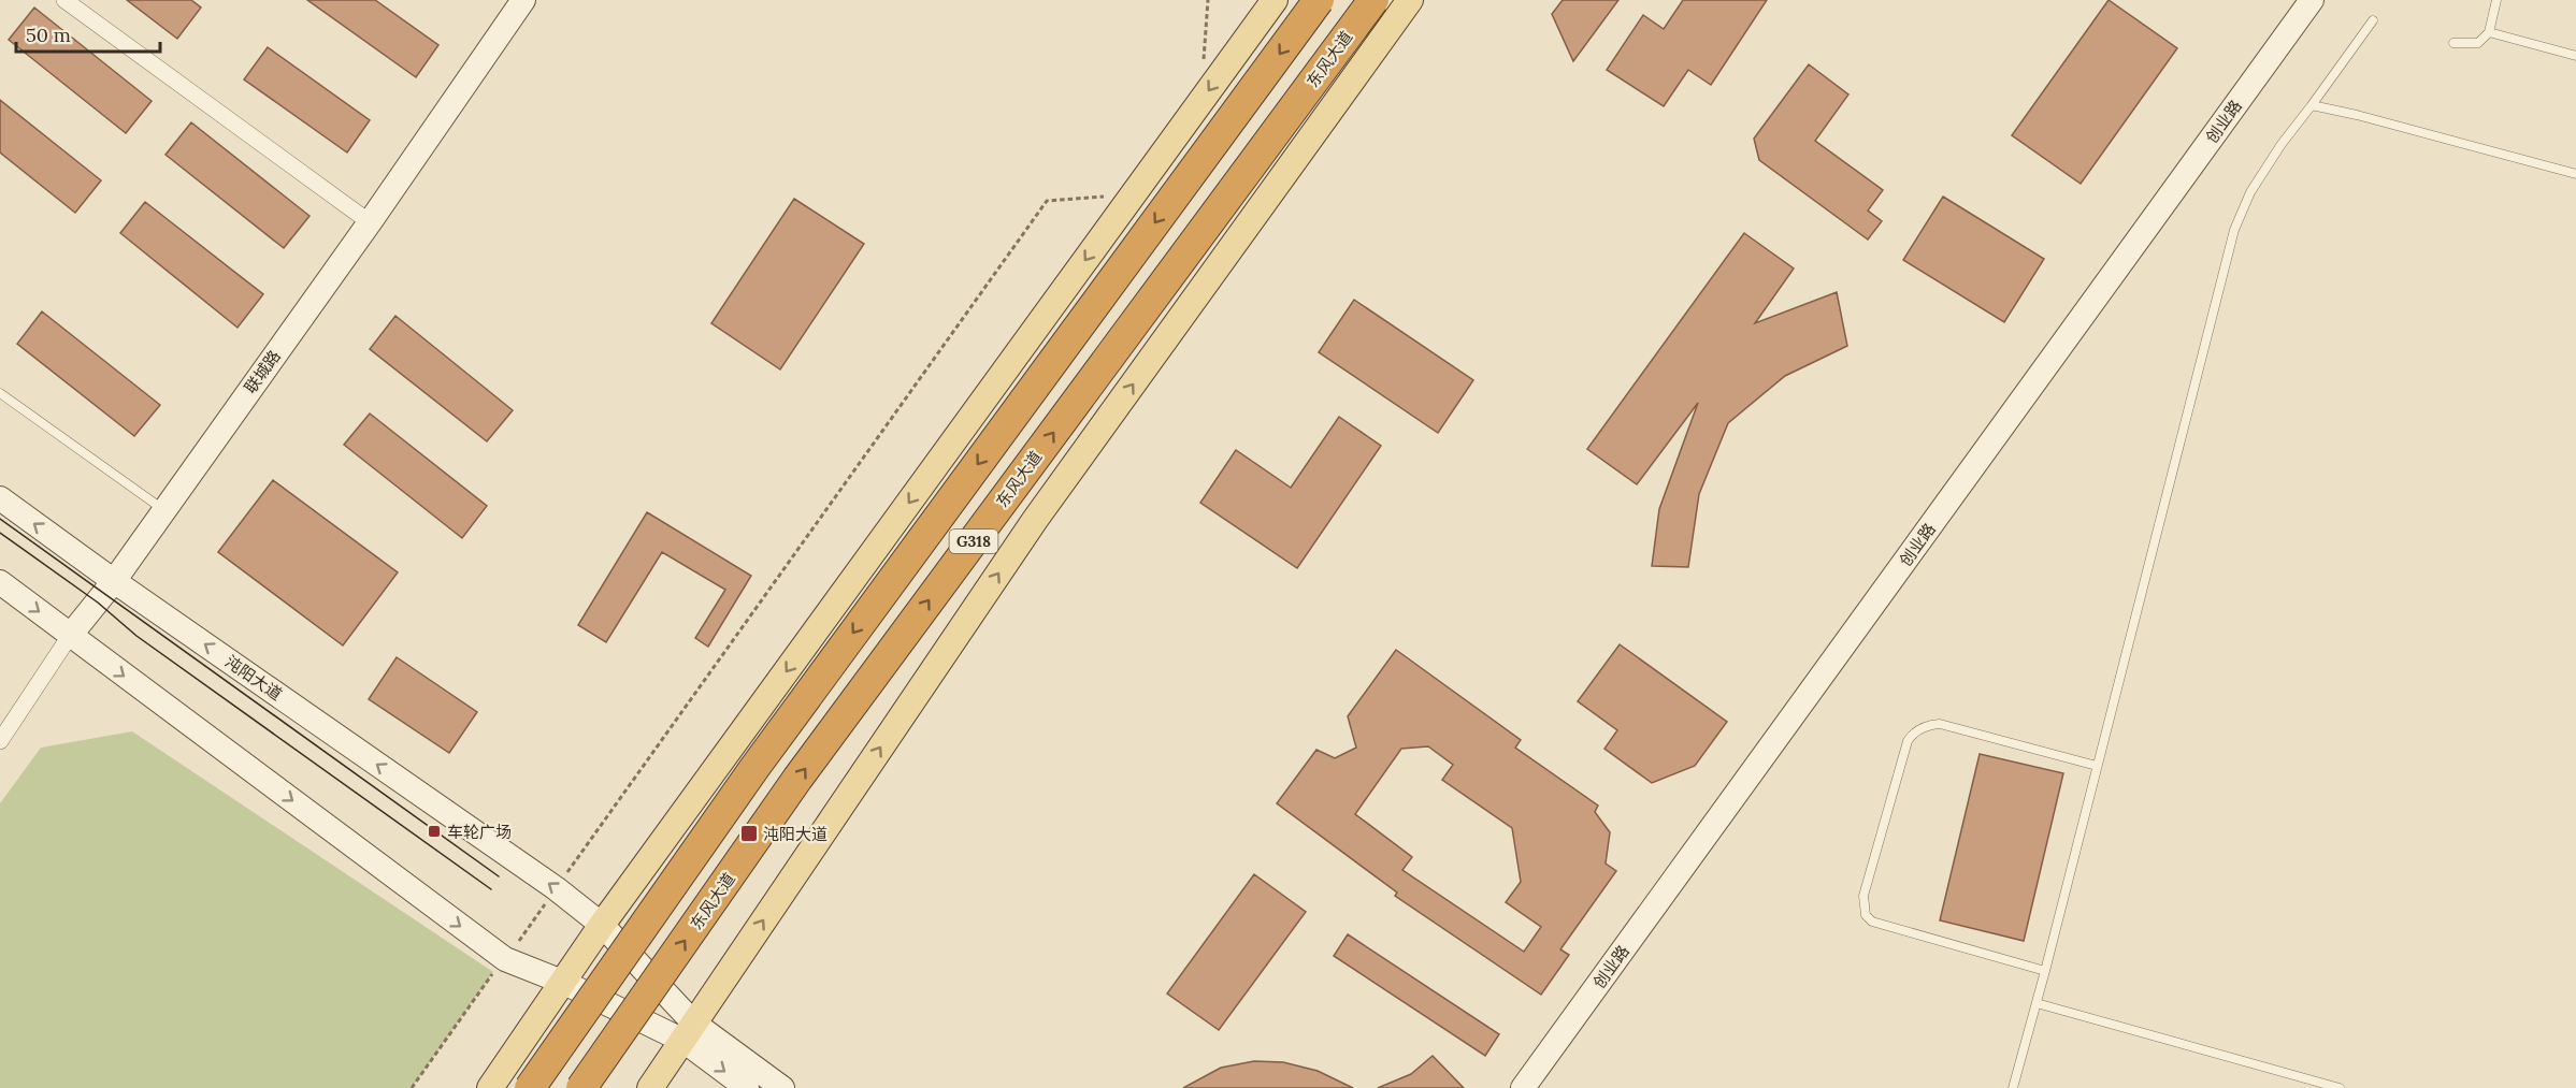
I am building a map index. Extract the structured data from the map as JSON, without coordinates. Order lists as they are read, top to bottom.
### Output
{
  "streets": {
    "highway": ["东风大道", "G318"],
    "main road": ["创业路", "联城路", "沌阳大道"]
  },
  "crossings": [
    ["联城路", "沌阳大道"]
  ],
  "places": {
    "transit": ["车轮广场", "沌阳大道"]
  },
  "scale_bar": "50 m"
}
